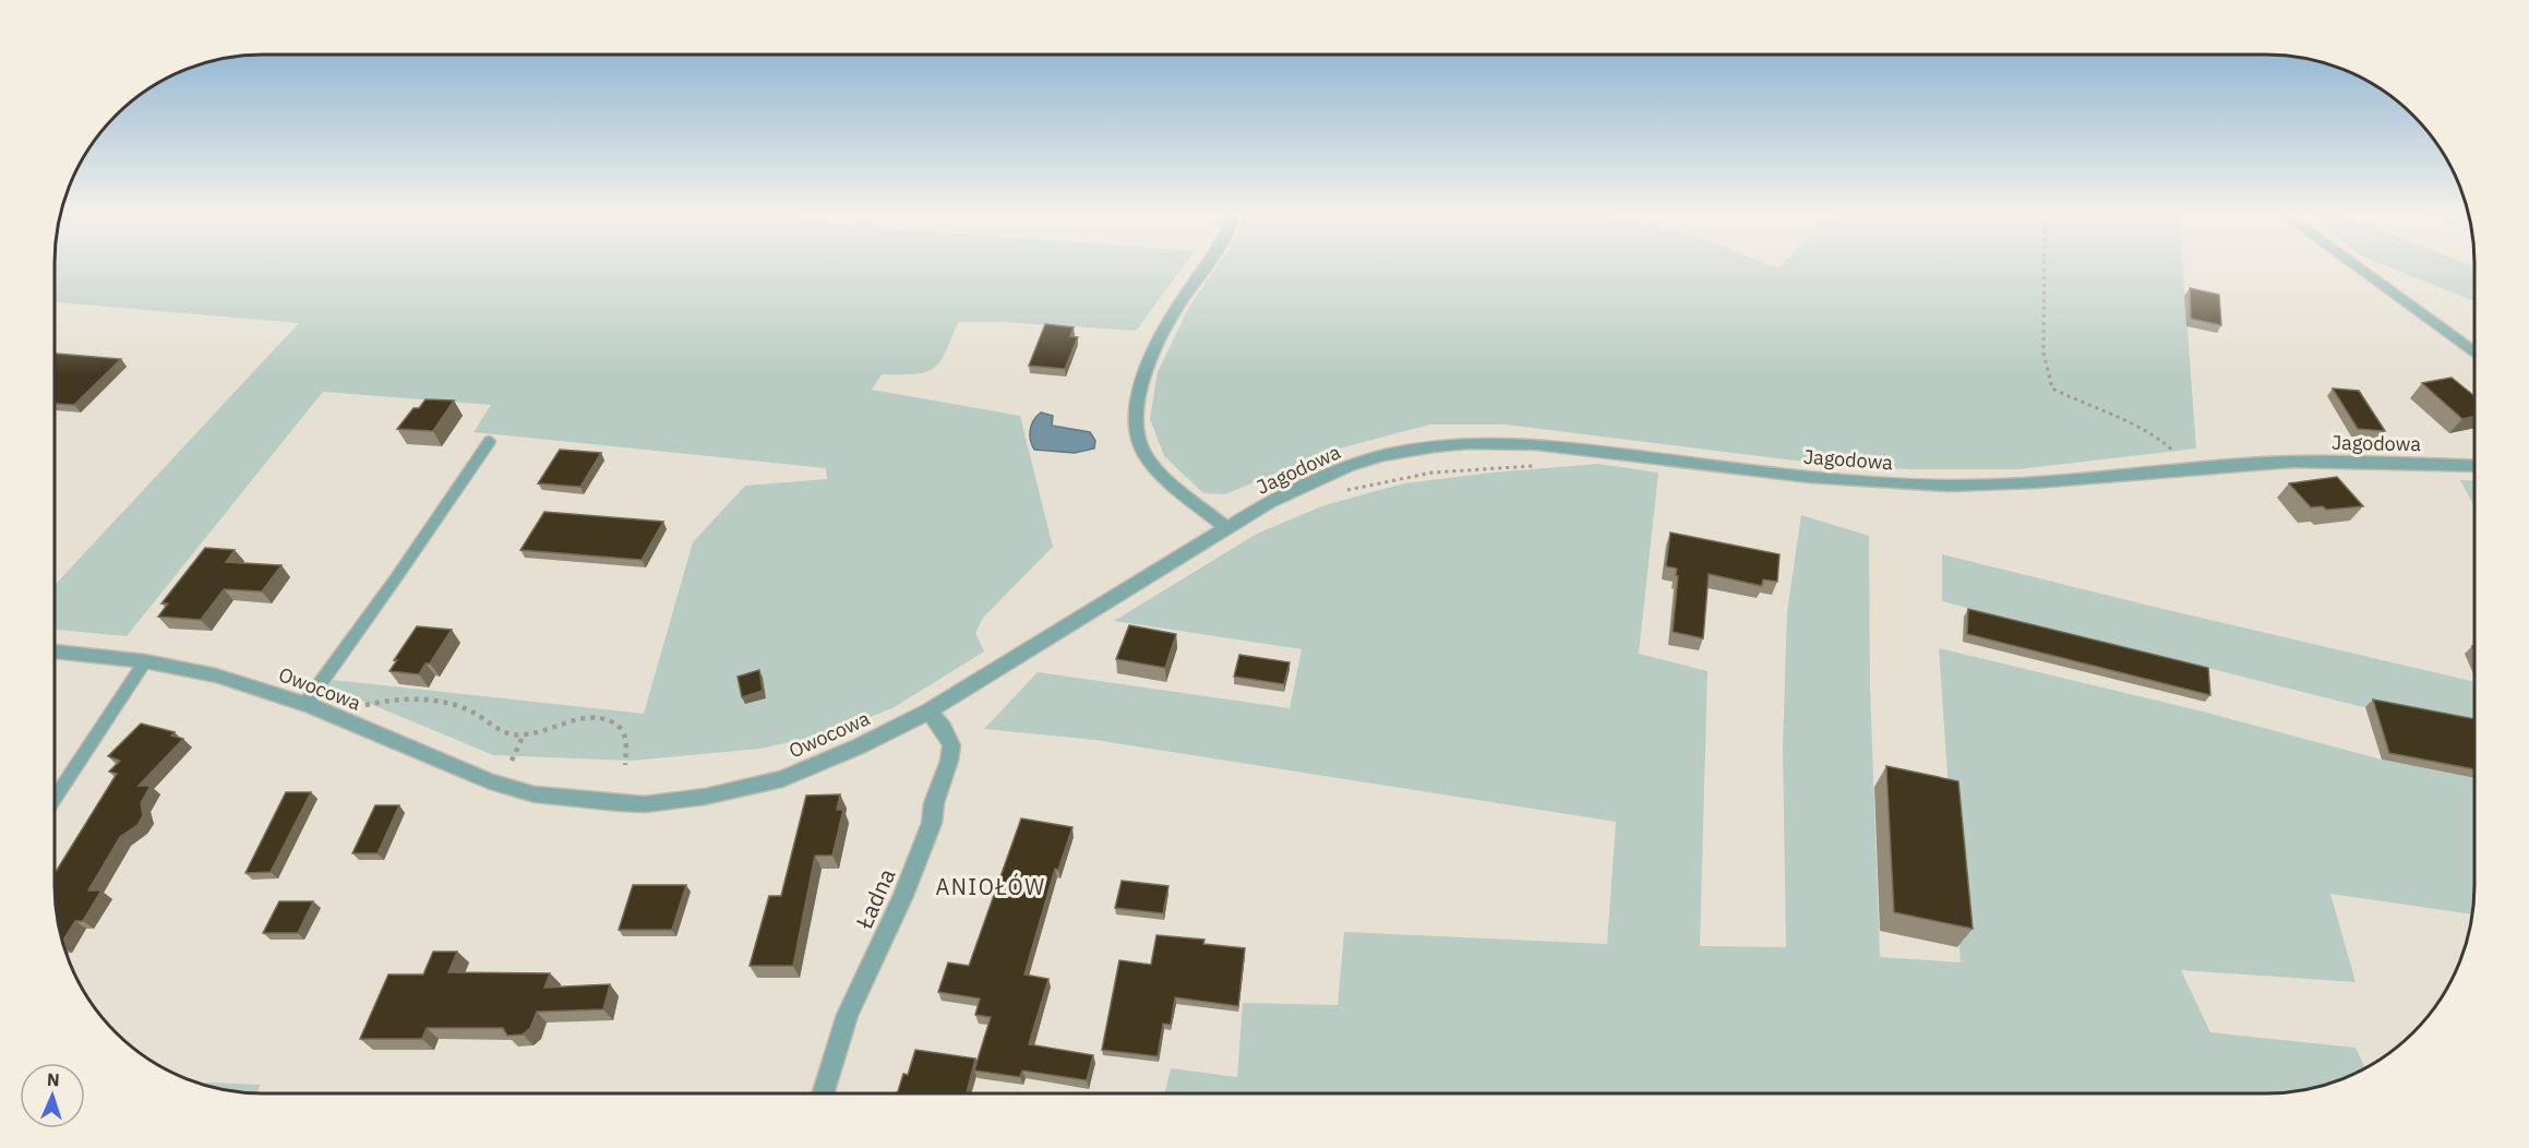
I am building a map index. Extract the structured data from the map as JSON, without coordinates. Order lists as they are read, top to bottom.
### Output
{
  "streets": {
    "street": ["Jagodowa", "Owocowa", "Ładna"]
  },
  "crossings": [
    ["Jagodowa", "Owocowa"],
    ["Owocowa", "Ładna"]
  ],
  "districts": ["ANIOŁÓW"],
  "north": "top"
}
